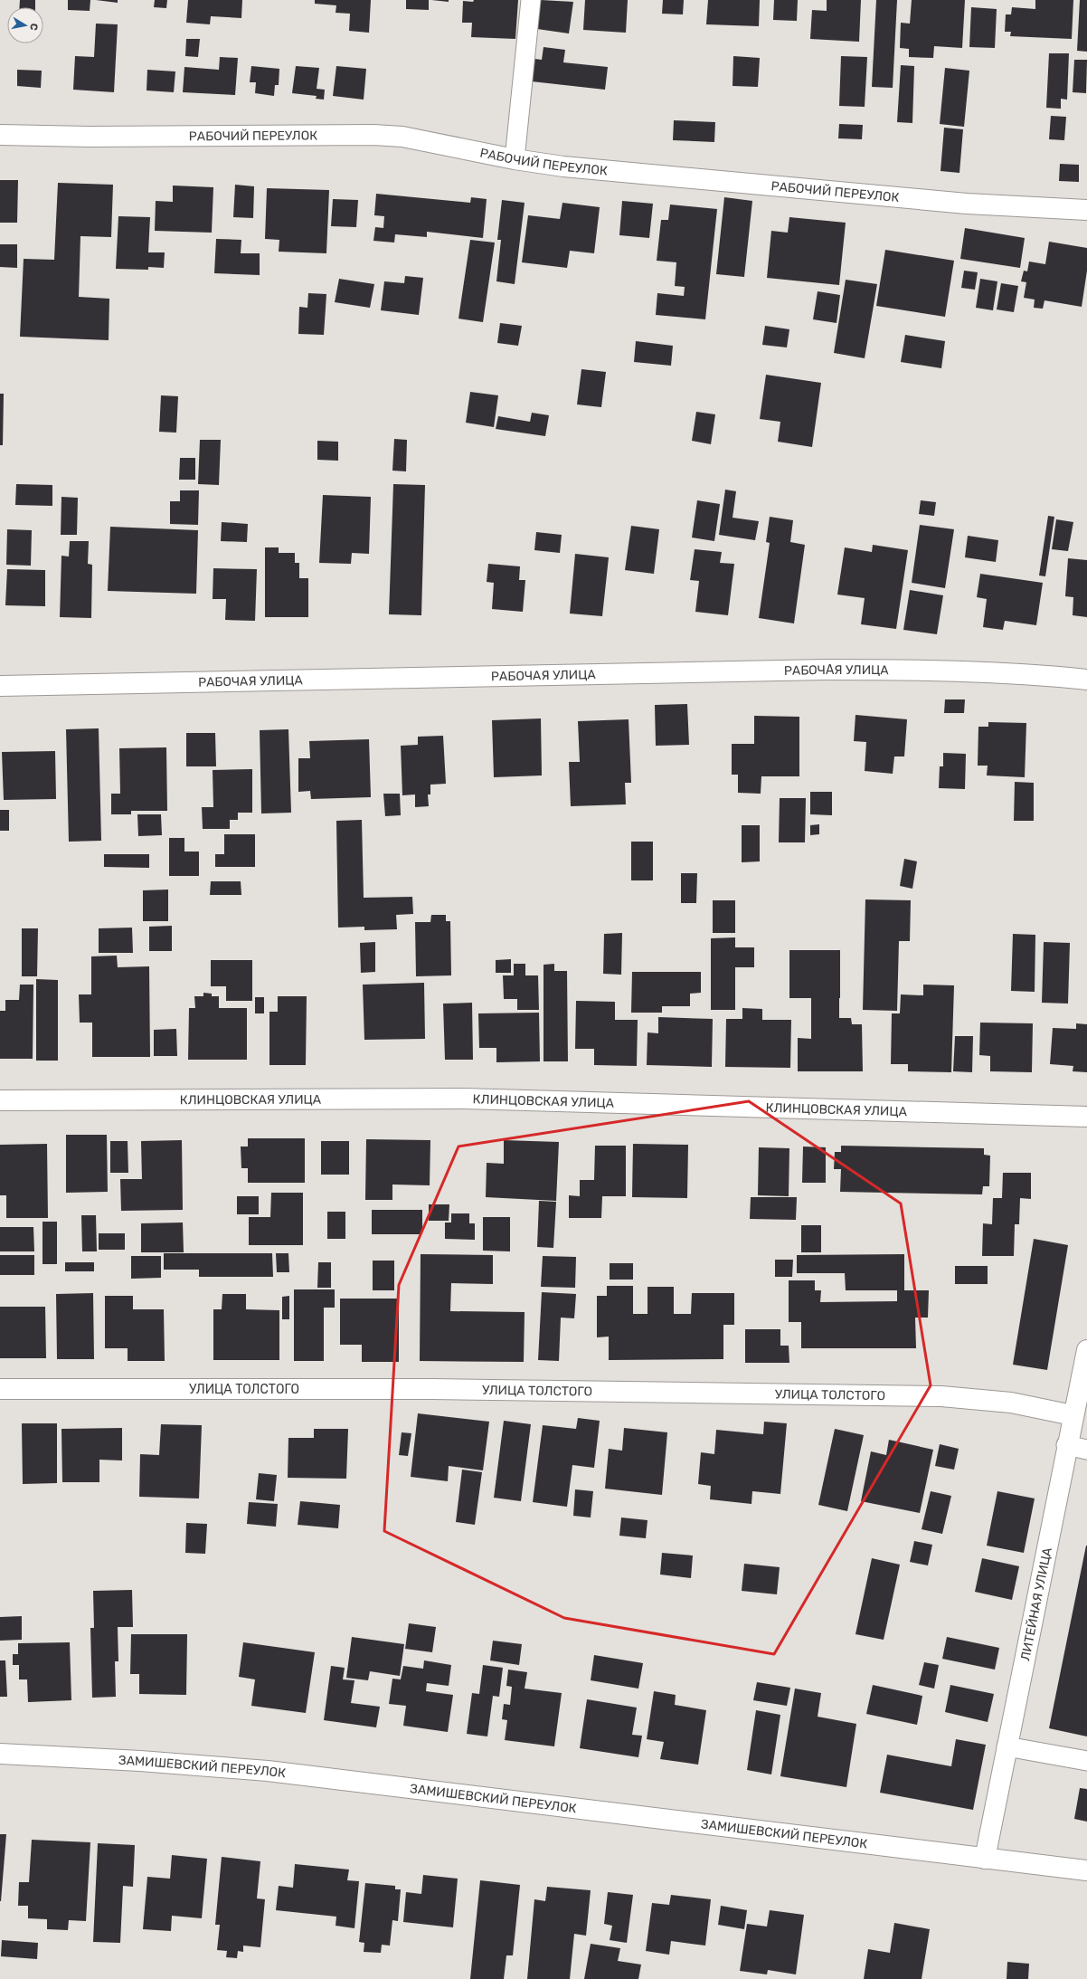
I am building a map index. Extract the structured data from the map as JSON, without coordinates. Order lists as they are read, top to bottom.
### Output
{
  "streets": {
    "street": [
      "РАБОЧИЙ ПЕРЕУЛОК",
      "РАБОЧАЯ УЛИЦА",
      "КЛИНЦОВСКАЯ УЛИЦА",
      "УЛИЦА ТОЛСТОГО",
      "ЛИТЕЙНАЯ УЛИЦА",
      "ЗАМИШЕВСКИЙ ПЕРЕУЛОК"
    ]
  },
  "crossings": [
    ["УЛИЦА ТОЛСТОГО", "ЛИТЕЙНАЯ УЛИЦА"],
    ["ЛИТЕЙНАЯ УЛИЦА", "ЗАМИШЕВСКИЙ ПЕРЕУЛОК"]
  ],
  "north": "right"
}
